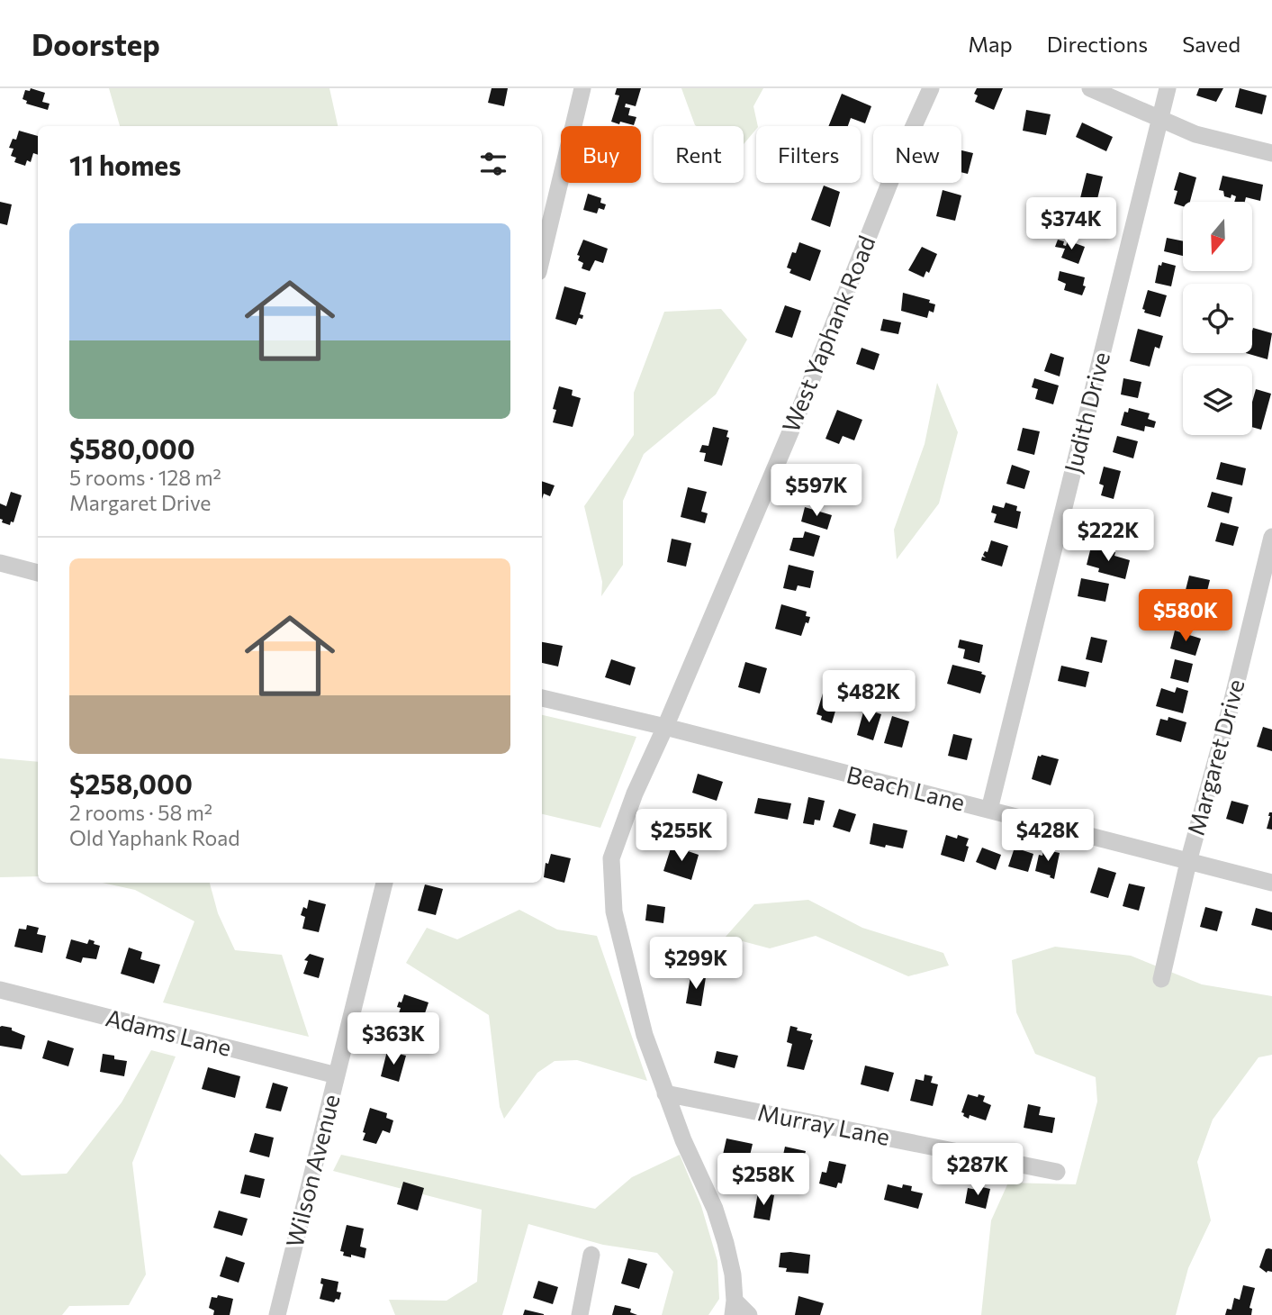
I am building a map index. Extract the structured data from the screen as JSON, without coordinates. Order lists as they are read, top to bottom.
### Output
{
  "streets": {
    "street": [
      "West Yaphank Road",
      "Judith Drive",
      "Margaret Drive",
      "Beach Lane",
      "Adams Lane",
      "Murray Lane",
      "Wilson Avenue"
    ]
  },
  "crossings": [
    ["West Yaphank Road", "Beach Lane"],
    ["West Yaphank Road", "Murray Lane"],
    ["Judith Drive", "Beach Lane"],
    ["Margaret Drive", "Beach Lane"],
    ["Adams Lane", "Wilson Avenue"]
  ],
  "north": "bottom",
  "page": {
    "header": "Doorstep",
    "nav": ["Map", "Directions", "Saved"],
    "chip": [
      "Buy",
      "Rent",
      "Filters",
      "New"
    ],
    "heading": "11 homes",
    "price": [
      "$374K",
      "$597K",
      "$222K",
      "$580K",
      "$482K",
      "$255K",
      "$428K",
      "$299K",
      "$363K",
      "$287K",
      "$258K"
    ],
    "list": [
      {
        "name": "$580,000",
        "note": "5 rooms · 128 m² · Margaret Drive"
      },
      {
        "name": "$258,000",
        "note": "2 rooms · 58 m² · Old Yaphank Road"
      }
    ]
  }
}
